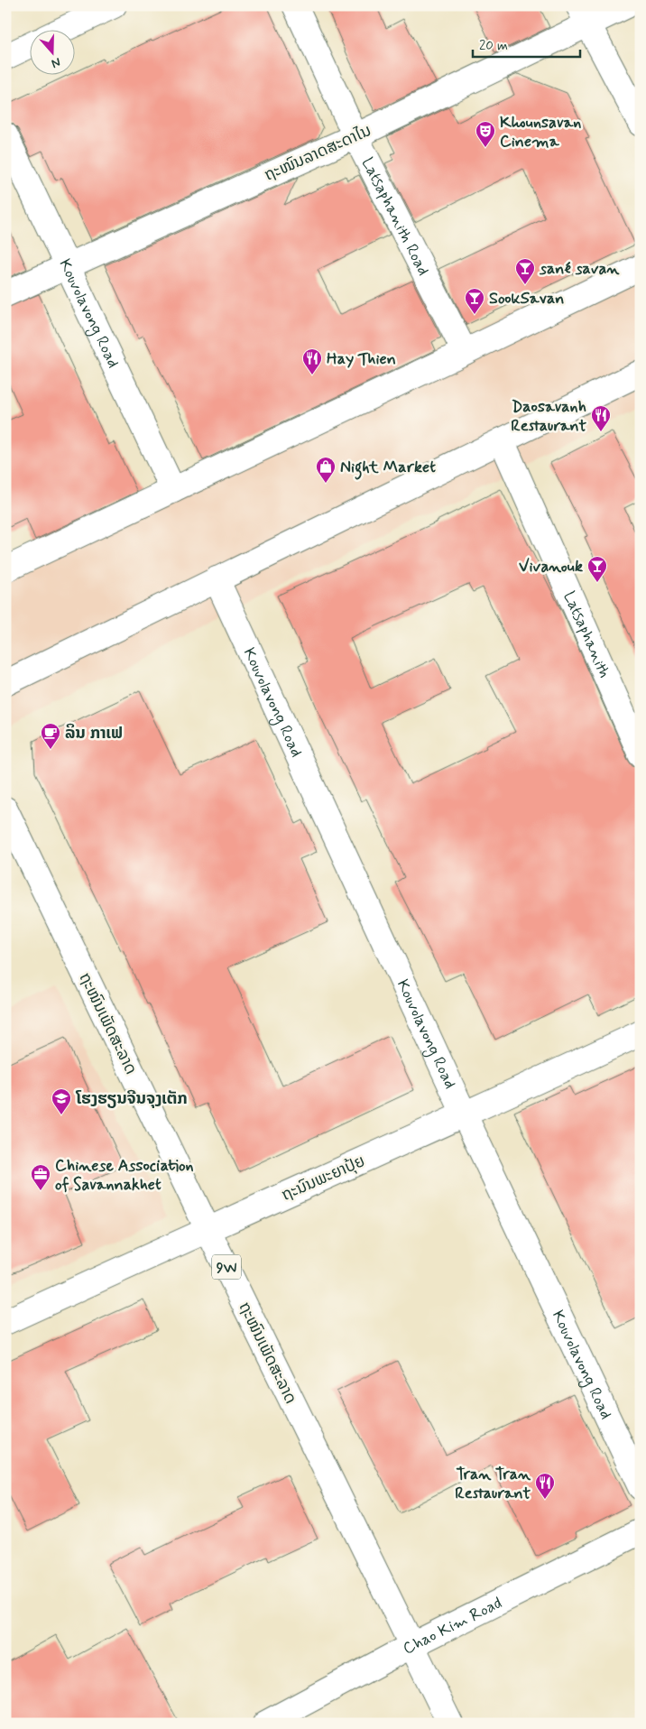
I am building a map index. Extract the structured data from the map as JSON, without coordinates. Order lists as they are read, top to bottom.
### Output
{
  "streets": {
    "street": [
      "ຖະໜົນລາດສະດາໄນ",
      "Latsaphanith Road",
      "Kouvolavong Road",
      "Latsaphanith",
      "ຖະໜົນເພັດສະລາດ",
      "ຖະນົນພະຍາປຸ້ຍ",
      "9W",
      "Chao Kim Road"
    ]
  },
  "crossings": [
    ["ຖະໜົນລາດສະດາໄນ", "Latsaphanith Road"],
    ["ຖະໜົນລາດສະດາໄນ", "Kouvolavong Road"],
    ["Kouvolavong Road", "ຖະນົນພະຍາປຸ້ຍ"],
    ["ຖະໜົນເພັດສະລາດ", "ຖະນົນພະຍາປຸ້ຍ"],
    ["ຖະໜົນເພັດສະລາດ", "Chao Kim Road"]
  ],
  "places": {
    "theatre": ["Khounsavan Cinema"],
    "bar": ["sané savan", "SookSavan", "Vivanouk"],
    "restaurant": ["Hay Thien", "Daosavanh Restaurant", "Tran Tran Restaurant"],
    "shop": ["Night Market"],
    "cafe": ["ລິນ ກາເຟ"],
    "school or university": ["ໂຮງຮຽນຈີນຈຸງເຕັກ"],
    "office": ["Chinese Association of Savannakhet"]
  },
  "scale_bar": "20 m",
  "north": "bottom"
}
